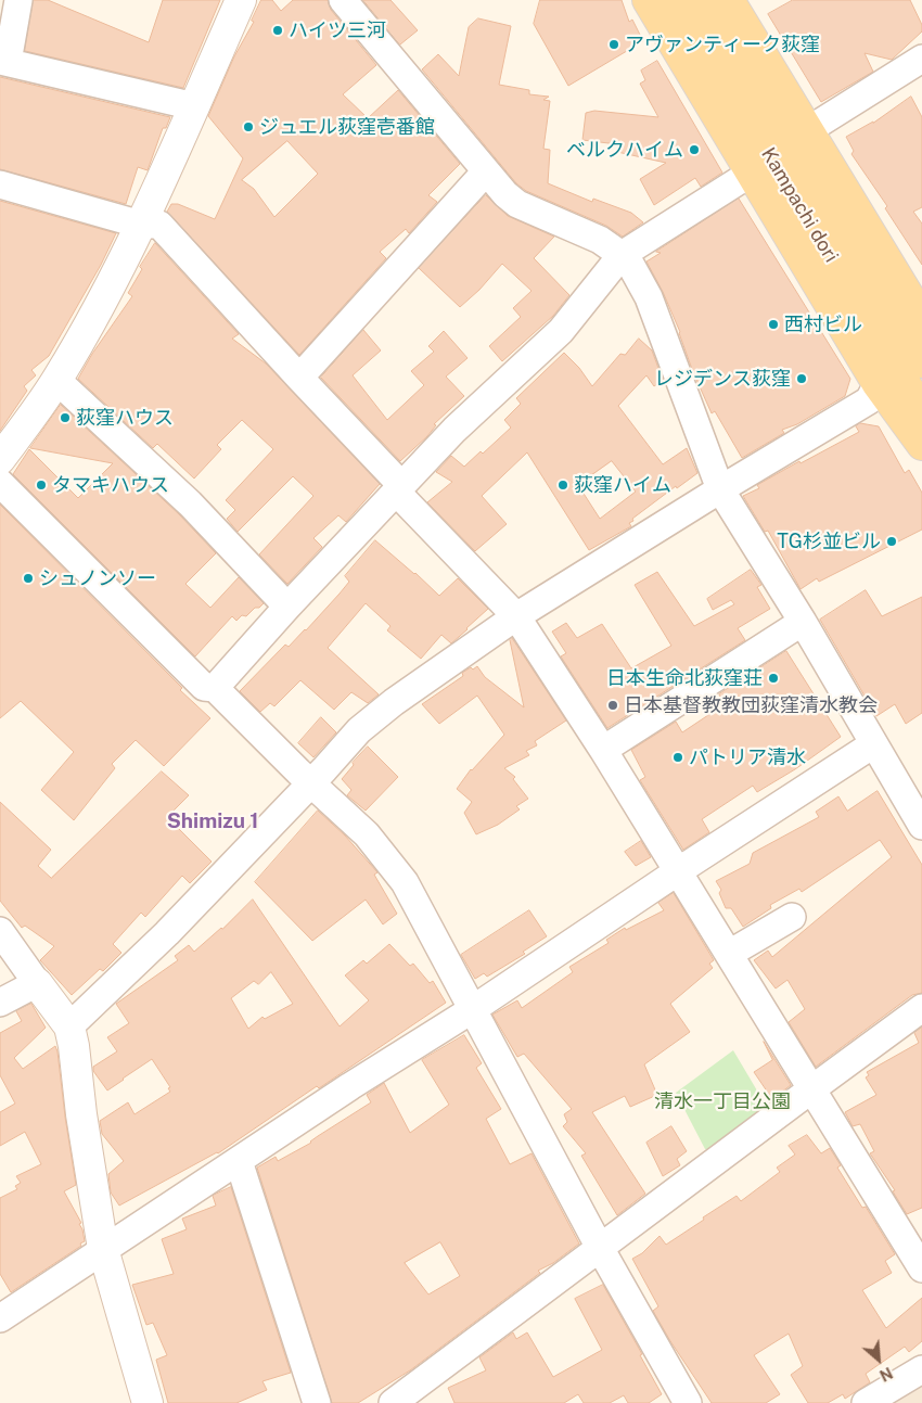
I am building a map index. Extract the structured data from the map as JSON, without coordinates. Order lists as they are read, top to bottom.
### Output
{
  "streets": {
    "main road": ["Kampachi dori"]
  },
  "districts": ["Shimizu 1"],
  "parks": ["清水一丁目公園"],
  "places": [
    "ハイツ三河",
    "アヴァンティーク荻窪",
    "ジュエル荻窪壱番館",
    "ベルクハイム",
    "西村ビル",
    "レジデンス荻窪",
    "荻窪ハウス",
    "タマキハウス",
    "荻窪ハイム",
    "TG杉並ビル",
    "シュノンソー",
    "日本生命北荻窪荘",
    "日本基督教教団荻窪清水教会",
    "パトリア清水"
  ],
  "north": "bottom right"
}
